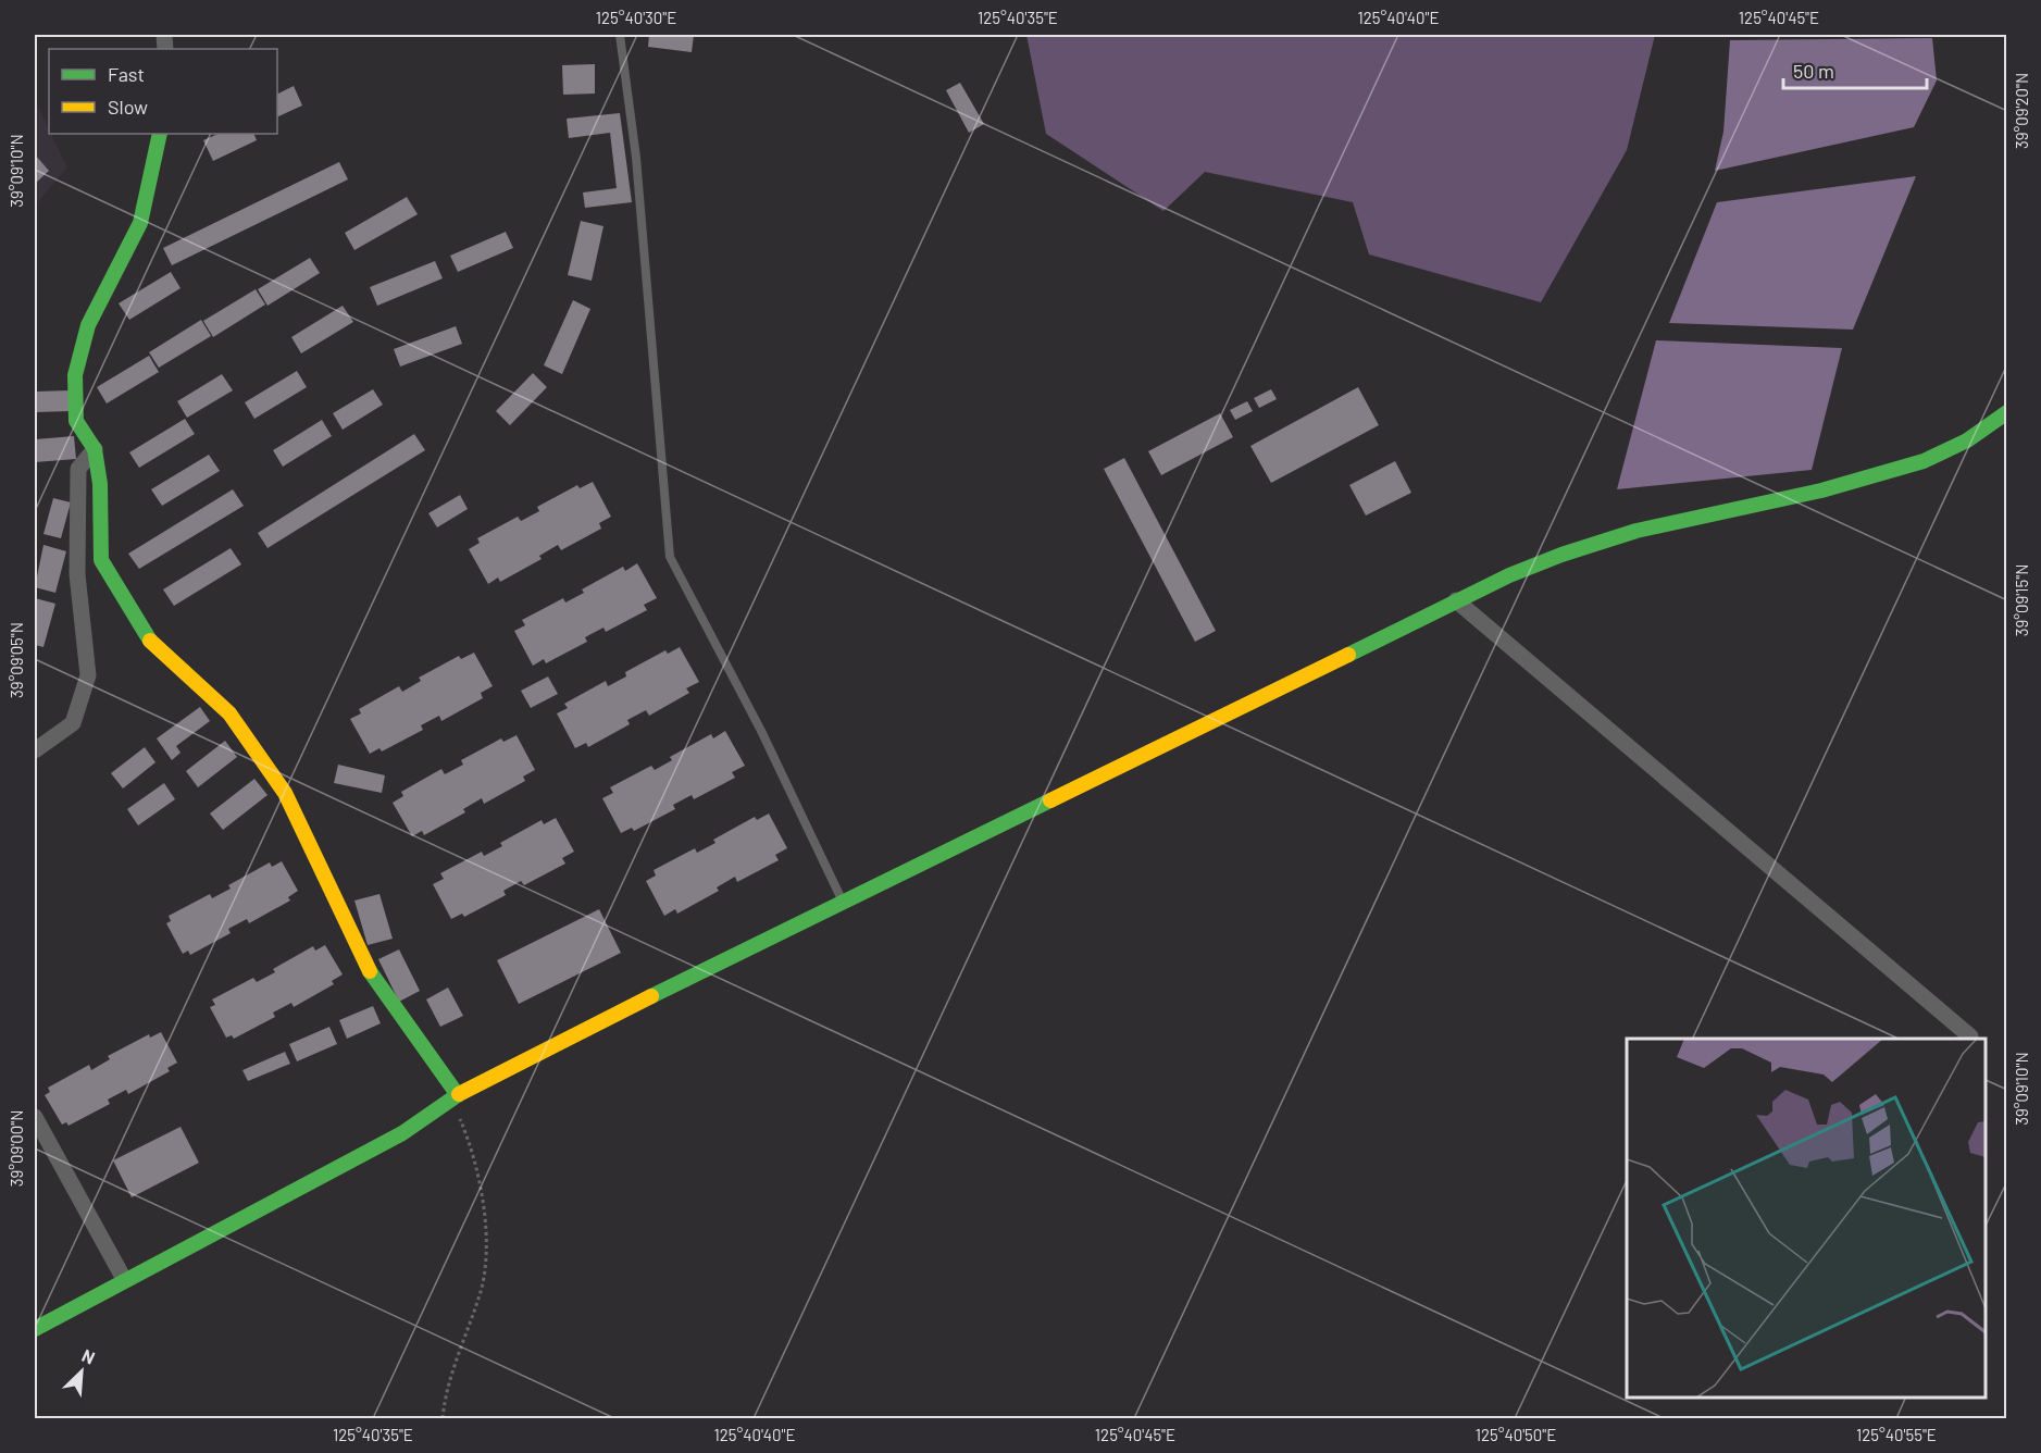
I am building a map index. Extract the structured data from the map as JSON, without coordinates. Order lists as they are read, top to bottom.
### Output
{
  "legend": ["Fast", "Slow"],
  "scale_bar": "50 m",
  "north": "top right",
  "coordinates": [
    "125°40'30\"E",
    "125°40'35\"E",
    "125°40'40\"E",
    "125°40'45\"E",
    "39°09'20\"N",
    "39°09'10\"N",
    "39°09'15\"N",
    "39°09'05\"N",
    "39°09'00\"N",
    "125°40'50\"E",
    "125°40'55\"E"
  ]
}
